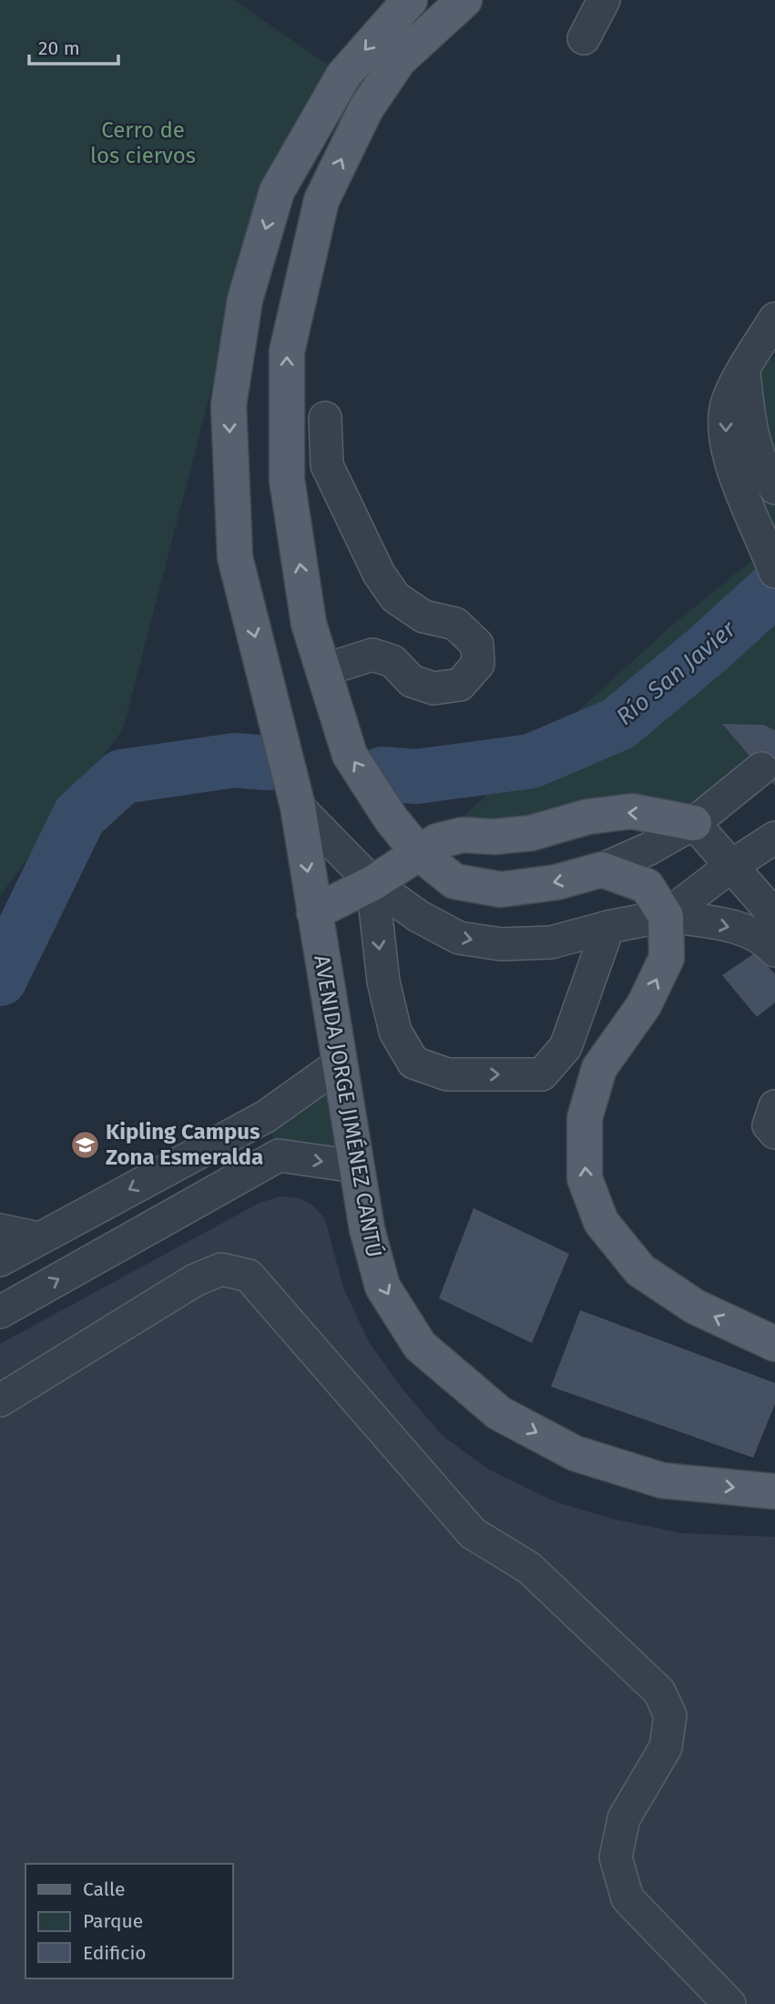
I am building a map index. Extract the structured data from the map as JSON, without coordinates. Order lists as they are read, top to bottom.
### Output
{
  "streets": {
    "main road": ["AVENIDA JORGE JIMÉNEZ CANTÚ"]
  },
  "one_way": ["AVENIDA JORGE JIMÉNEZ CANTÚ"],
  "water": ["Río San Javier"],
  "parks": ["Cerro de los ciervos"],
  "places": {
    "school or university": ["Kipling Campus Zona Esmeralda"]
  },
  "legend": ["Calle", "Parque", "Edificio"],
  "scale_bar": "20 m"
}
